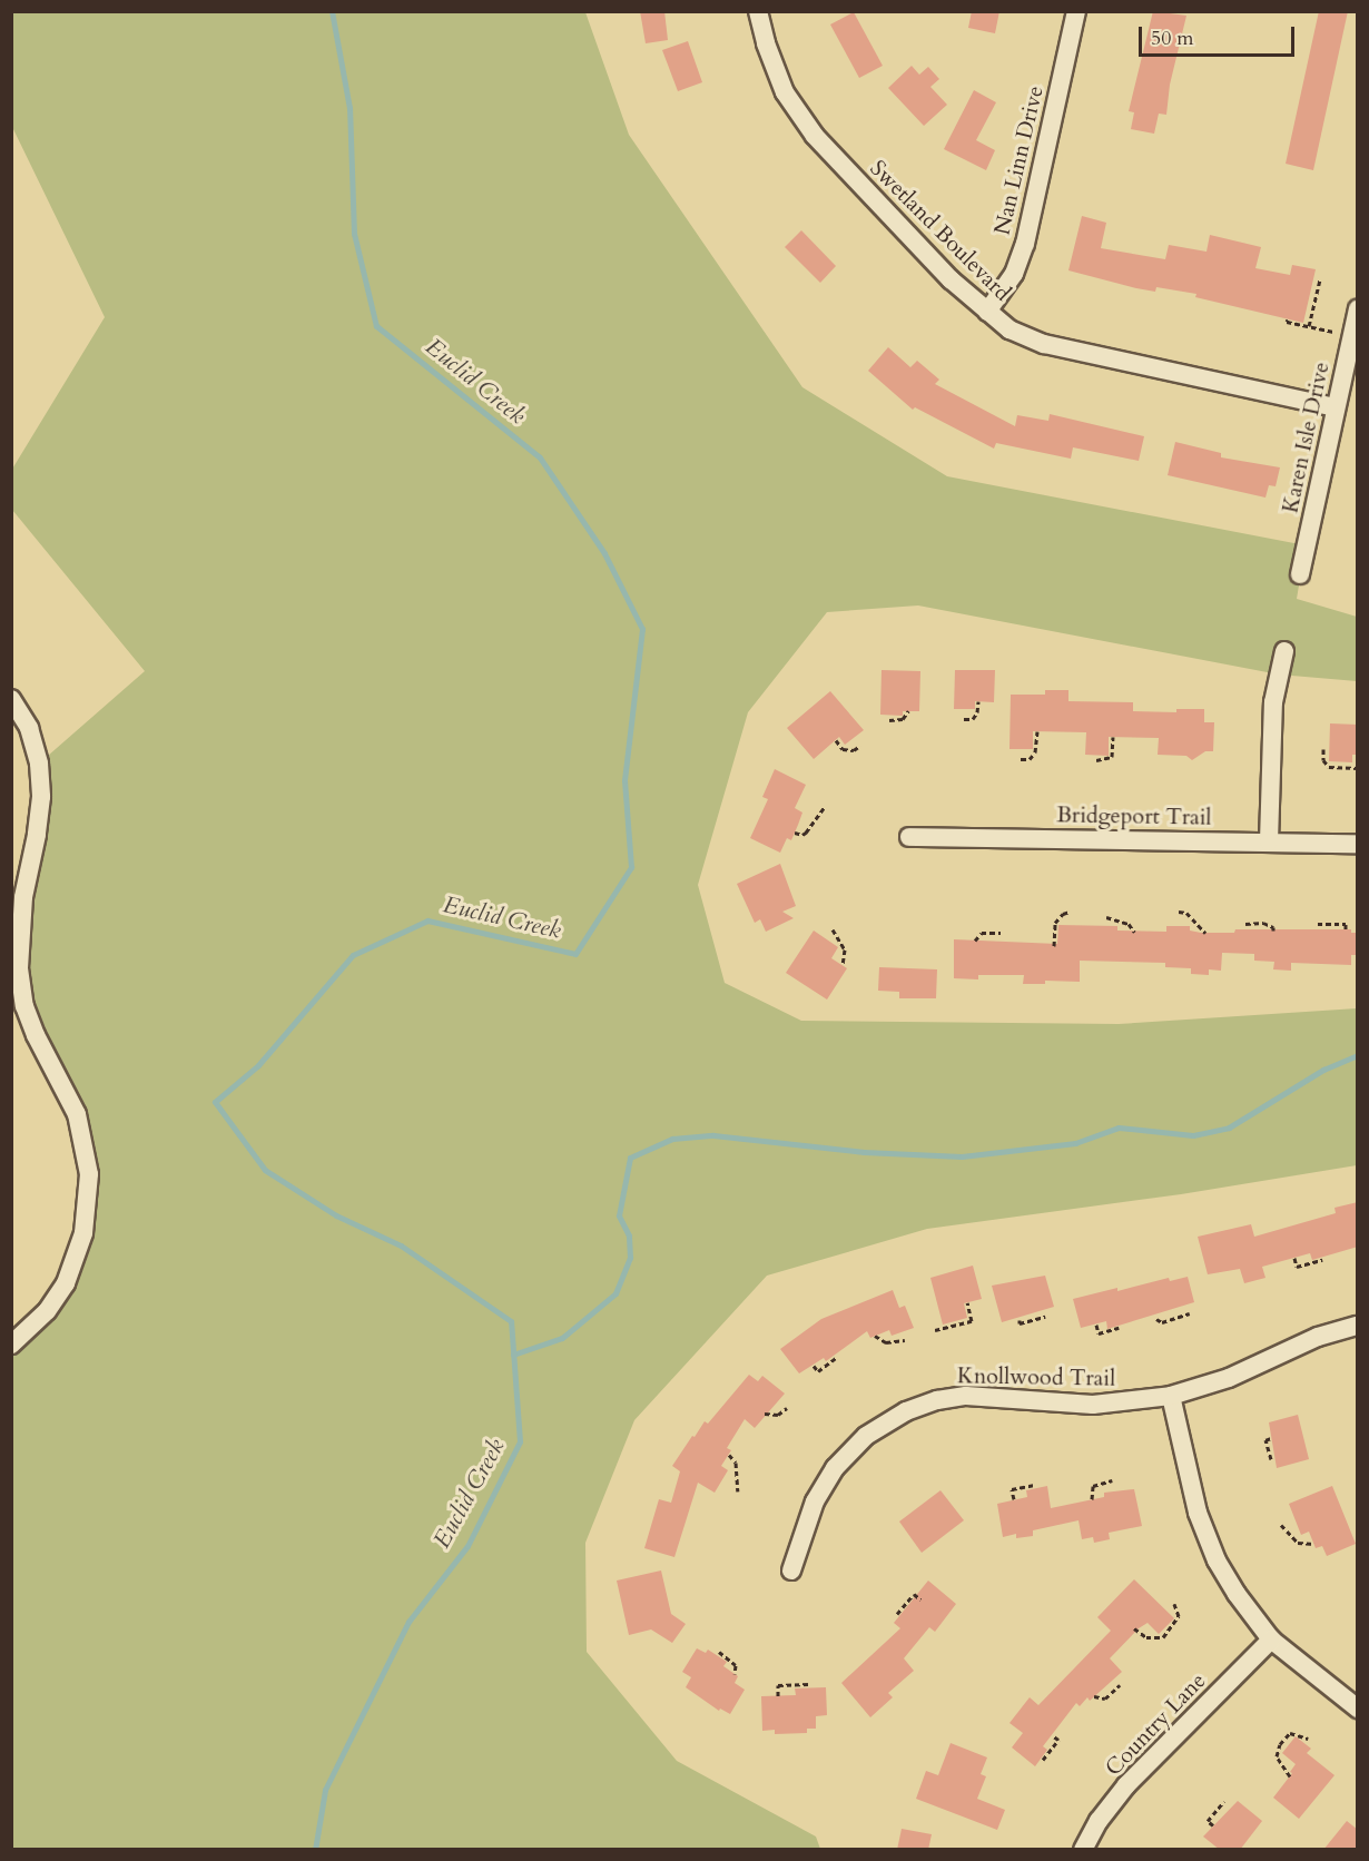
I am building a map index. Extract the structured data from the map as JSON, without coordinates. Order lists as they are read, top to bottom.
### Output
{
  "streets": {
    "street": [
      "Nan Linn Drive",
      "Swetland Boulevard",
      "Karen Isle Drive",
      "Bridgeport Trail",
      "Knollwood Trail",
      "Country Lane"
    ]
  },
  "crossings": [
    ["Nan Linn Drive", "Swetland Boulevard"],
    ["Swetland Boulevard", "Karen Isle Drive"]
  ],
  "water": ["Euclid Creek"],
  "scale_bar": "50 m"
}
